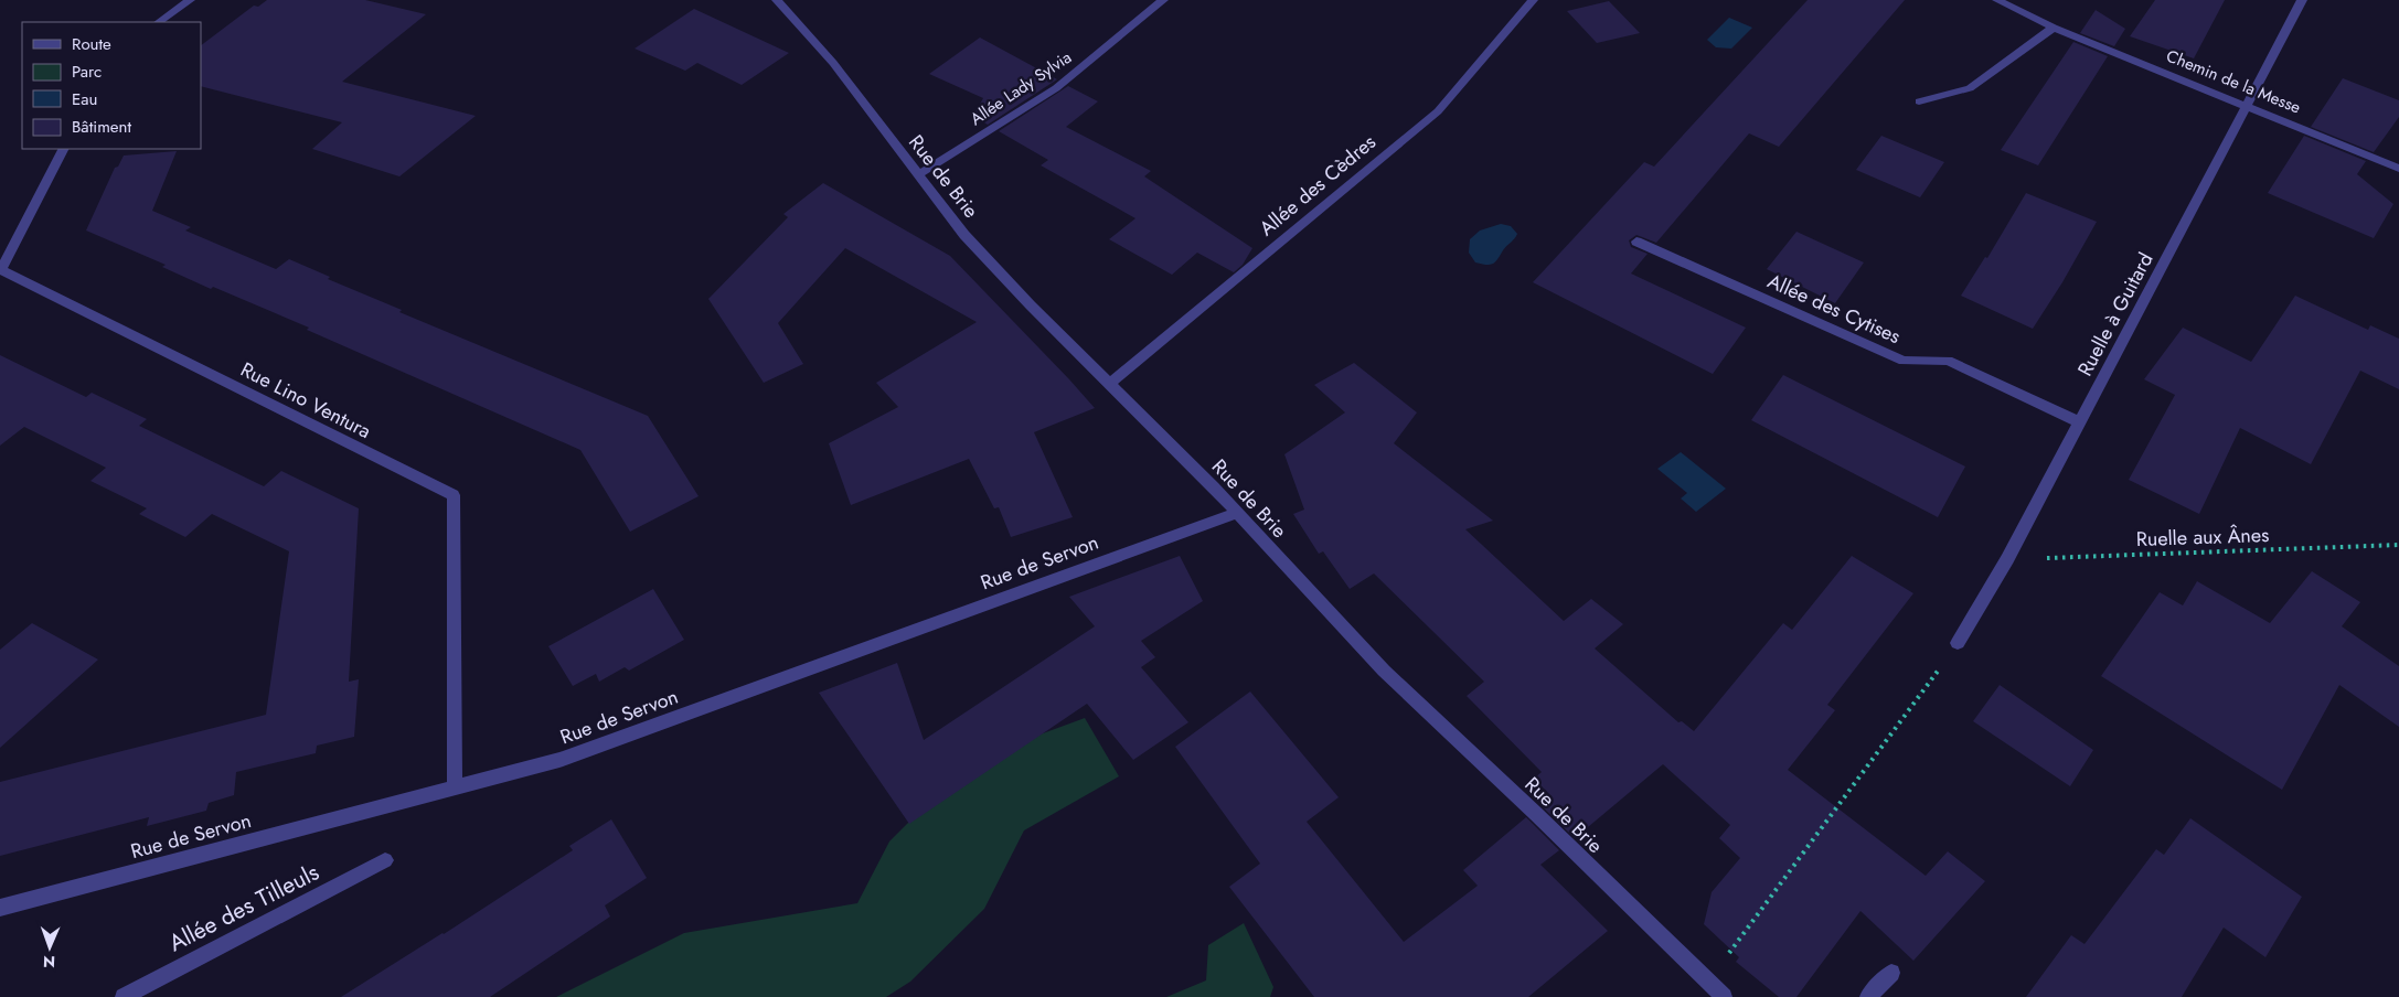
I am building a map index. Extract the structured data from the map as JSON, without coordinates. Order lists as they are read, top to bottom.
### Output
{
  "streets": {
    "street": [
      "Chemin de la Messe",
      "Allée Lady Sylvia",
      "Rue de Brie",
      "Allée des Cèdres",
      "Allée des Cytises",
      "Ruelle à Guitard",
      "Rue Lino Ventura",
      "Rue de Servon",
      "Allée des Tilleuls"
    ],
    "path": ["Ruelle aux Ânes"]
  },
  "crossings": [
    ["Chemin de la Messe", "Ruelle à Guitard"],
    ["Allée Lady Sylvia", "Rue de Brie"],
    ["Rue de Brie", "Allée des Cèdres"],
    ["Rue de Brie", "Rue de Servon"],
    ["Allée des Cytises", "Ruelle à Guitard"],
    ["Ruelle à Guitard", "Ruelle aux Ânes"],
    ["Rue Lino Ventura", "Rue de Servon"]
  ],
  "legend": [
    "Route",
    "Parc",
    "Eau",
    "Bâtiment"
  ],
  "north": "bottom"
}
